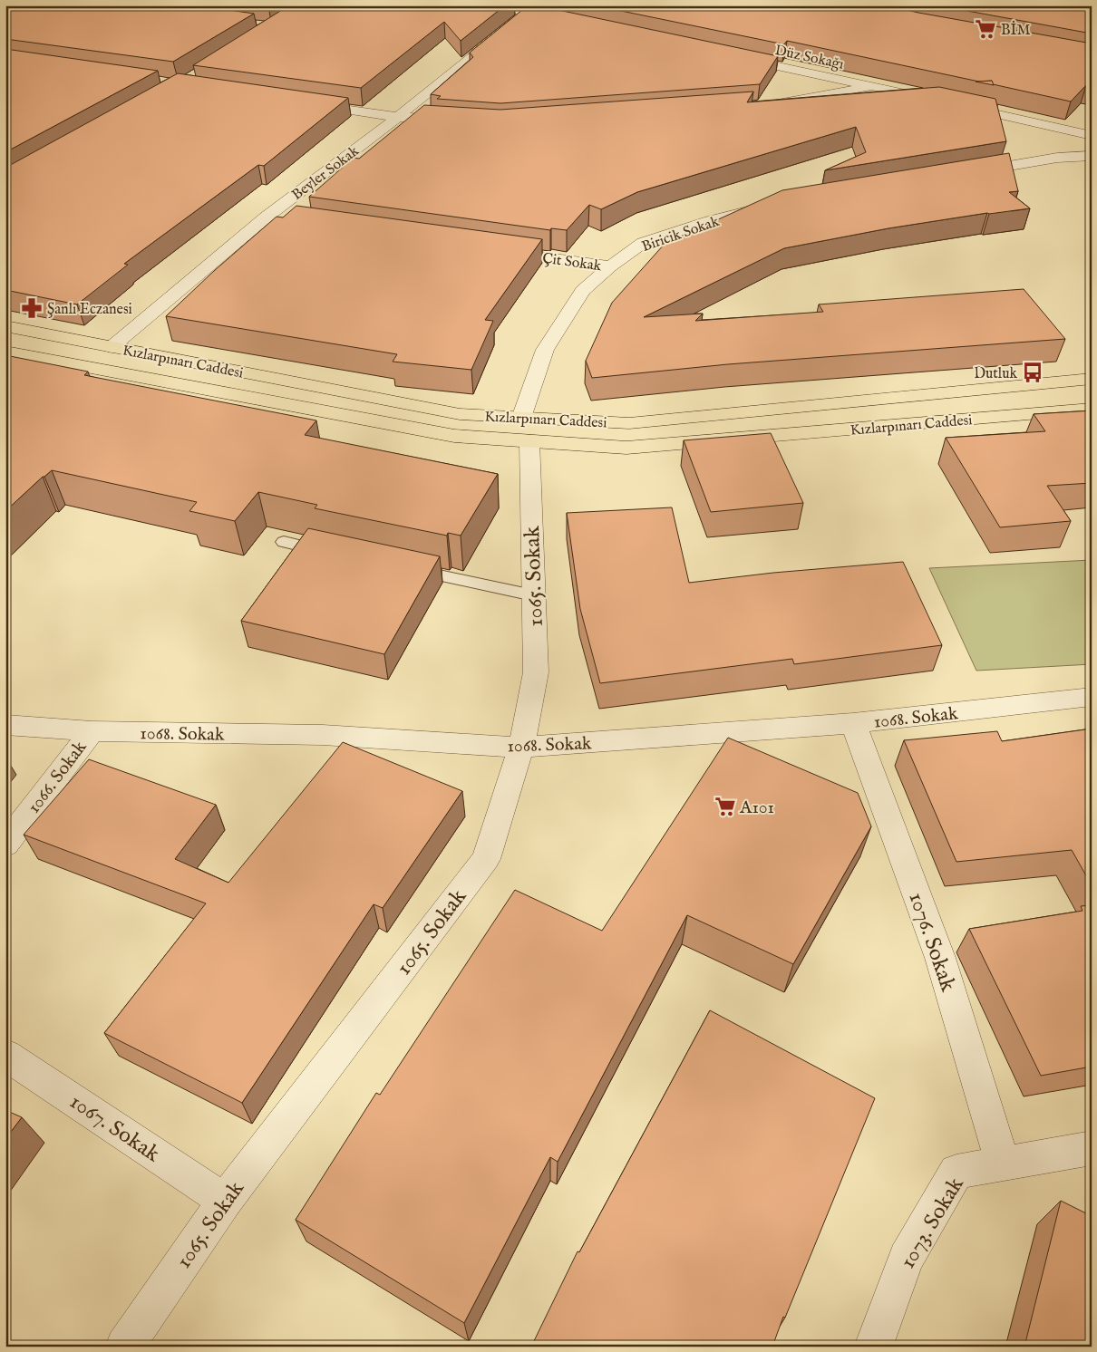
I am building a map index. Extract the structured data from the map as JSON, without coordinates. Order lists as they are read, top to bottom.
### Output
{
  "streets": {
    "main road": ["Kızlarpınarı Caddesi"],
    "street": [
      "Düz Sokağı",
      "Beyler Sokak",
      "Biricik Sokak",
      "Çit Sokak",
      "1065. Sokak",
      "1068. Sokak",
      "1066. Sokak",
      "1076. Sokak",
      "1067. Sokak",
      "1073. Sokak"
    ]
  },
  "crossings": [
    ["Beyler Sokak", "Kızlarpınarı Caddesi"],
    ["Biricik Sokak", "Çit Sokak"],
    ["Biricik Sokak", "Kızlarpınarı Caddesi"],
    ["Biricik Sokak", "1065. Sokak"],
    ["Kızlarpınarı Caddesi", "1065. Sokak"],
    ["1065. Sokak", "1068. Sokak"],
    ["1065. Sokak", "1067. Sokak"],
    ["1068. Sokak", "1066. Sokak"],
    ["1068. Sokak", "1076. Sokak"],
    ["1076. Sokak", "1073. Sokak"]
  ],
  "places": {
    "supermarket": ["BİM", "A101"],
    "pharmacy": ["Şanlı Eczanesi"],
    "bus stop": ["Dutluk"]
  }
}
